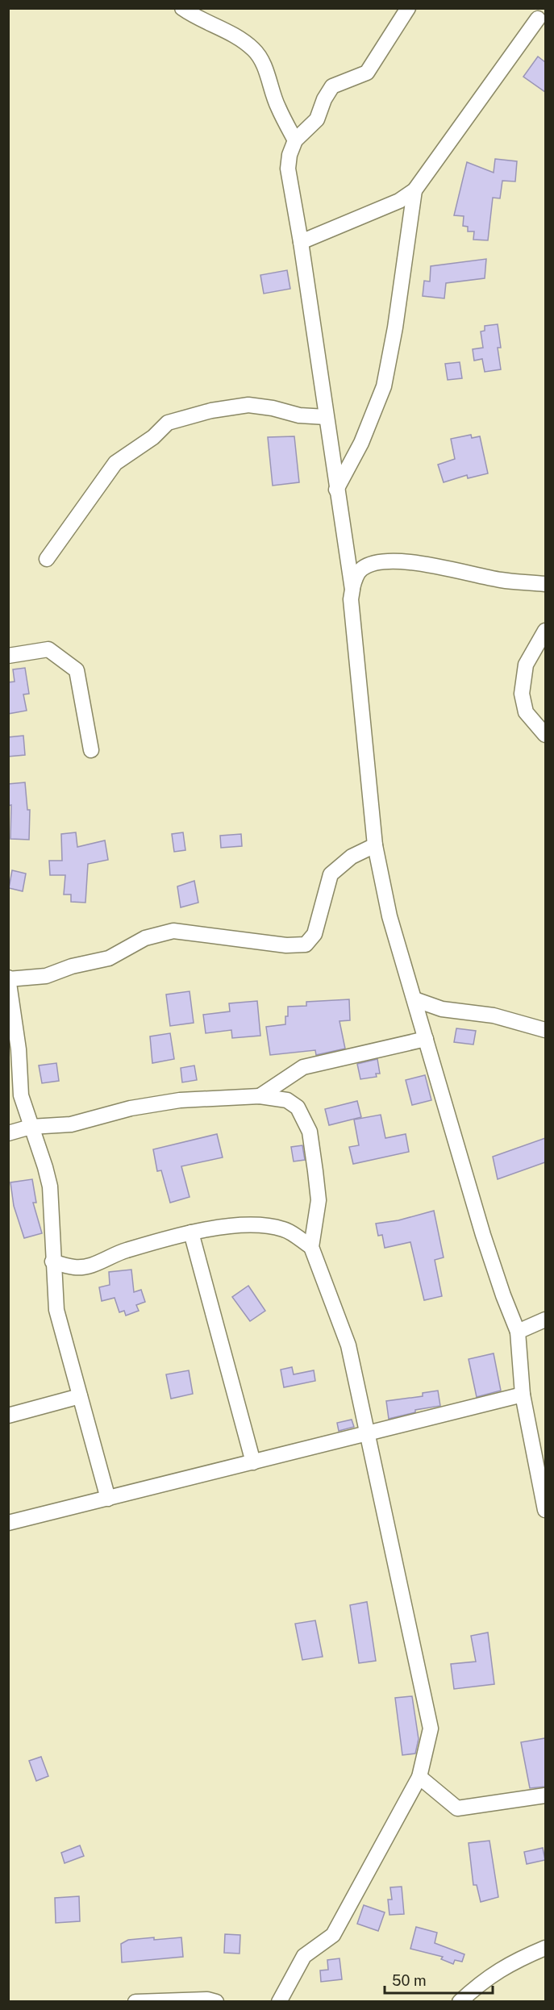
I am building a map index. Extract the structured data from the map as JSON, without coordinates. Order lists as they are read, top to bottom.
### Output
{
  "scale_bar": "50 m"
}
